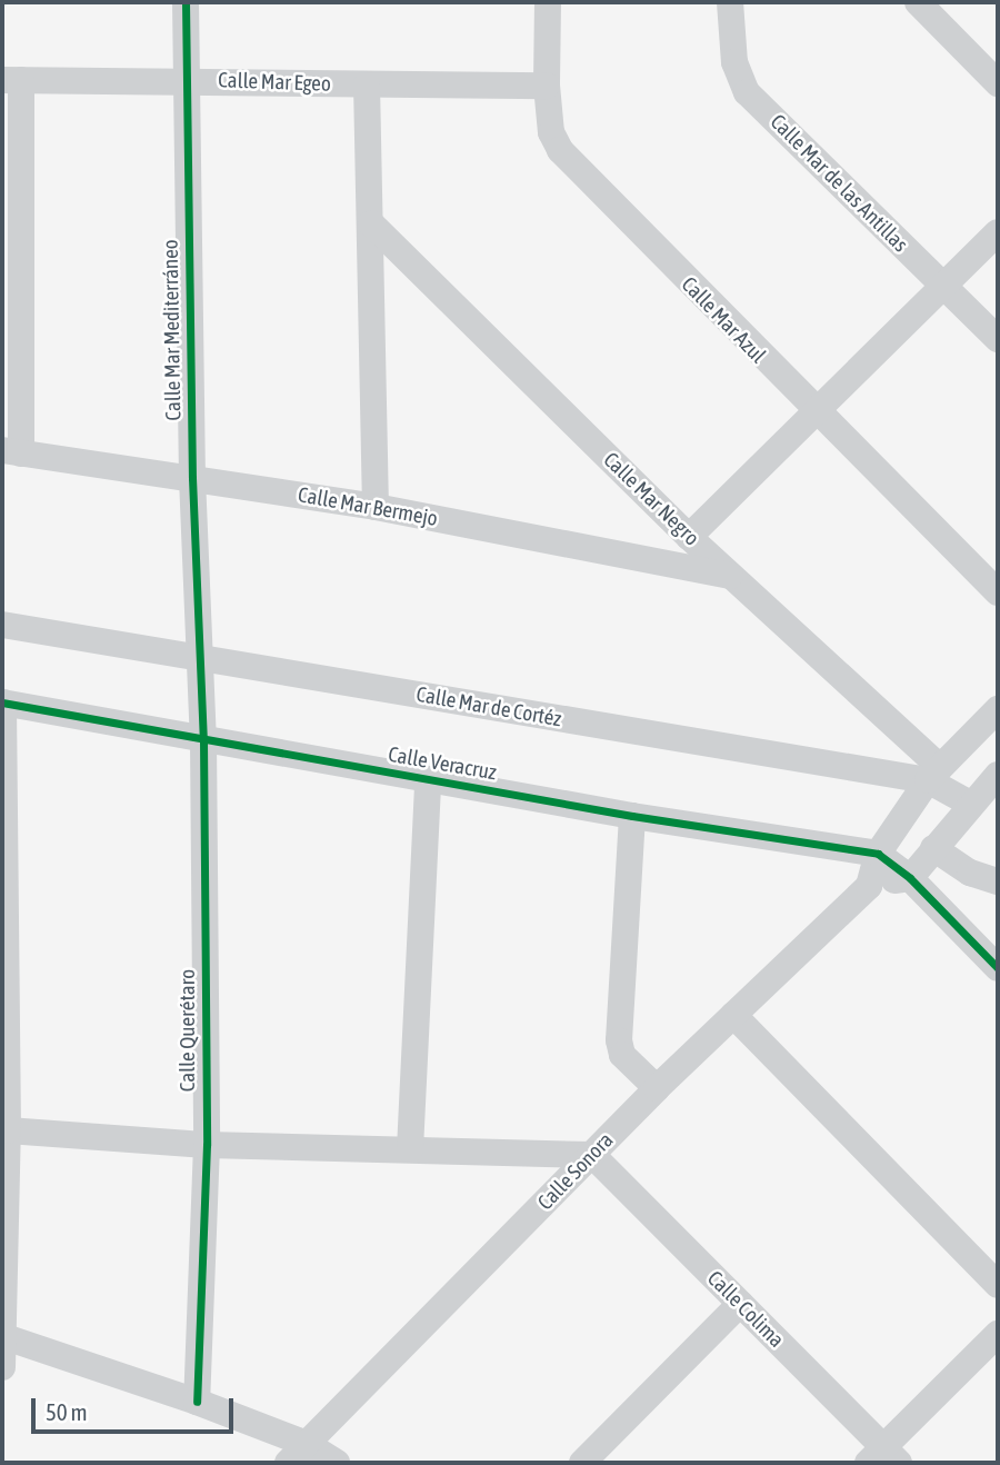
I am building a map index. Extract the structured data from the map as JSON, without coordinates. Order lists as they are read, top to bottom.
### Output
{
  "streets": {
    "street": [
      "Calle Mar Egeo",
      "Calle Mar de las Antillas",
      "Calle Mar Azul",
      "Calle Mar Mediterráneo",
      "Calle Mar Negro",
      "Calle Mar Bermejo",
      "Calle Mar de Cortéz",
      "Calle Veracruz",
      "Calle Querétaro",
      "Calle Sonora",
      "Calle Colima"
    ]
  },
  "crossings": [
    ["Calle Mar Egeo", "Calle Mar Azul"],
    ["Calle Mar Egeo", "Calle Mar Mediterráneo"],
    ["Calle Mar Mediterráneo", "Calle Mar Bermejo"],
    ["Calle Mar Mediterráneo", "Calle Mar de Cortéz"],
    ["Calle Mar Mediterráneo", "Calle Querétaro"],
    ["Calle Mar Negro", "Calle Mar Bermejo"],
    ["Calle Mar Negro", "Calle Mar de Cortéz"],
    ["Calle Mar de Cortéz", "Calle Querétaro"],
    ["Calle Veracruz", "Calle Querétaro"],
    ["Calle Sonora", "Calle Colima"]
  ],
  "scale_bar": "50 m"
}
